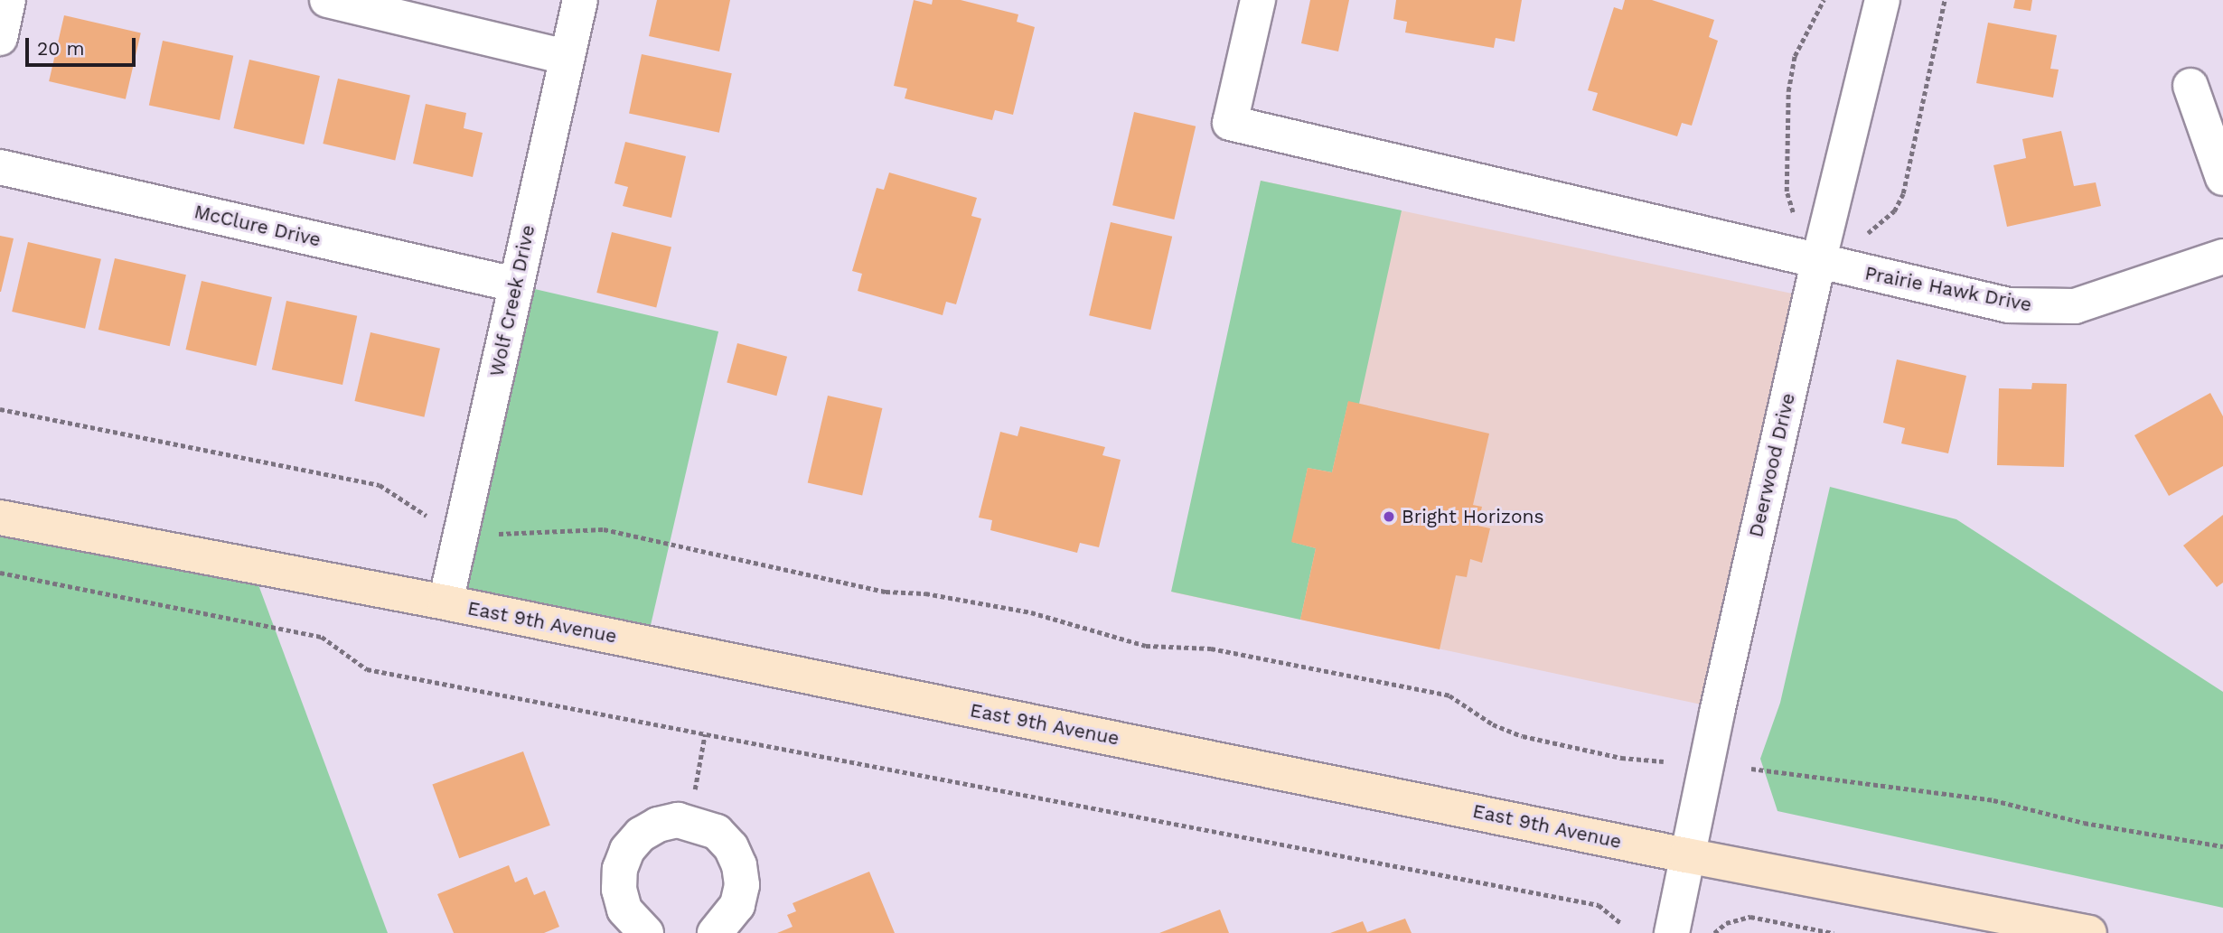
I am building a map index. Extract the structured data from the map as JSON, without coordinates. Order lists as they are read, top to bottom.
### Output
{
  "streets": {
    "main road": ["East 9th Avenue"],
    "street": [
      "McClure Drive",
      "Prairie Hawk Drive",
      "Wolf Creek Drive",
      "Deerwood Drive"
    ]
  },
  "crossings": [
    ["McClure Drive", "Wolf Creek Drive"],
    ["Prairie Hawk Drive", "Deerwood Drive"],
    ["Wolf Creek Drive", "East 9th Avenue"],
    ["Deerwood Drive", "East 9th Avenue"]
  ],
  "places": ["Bright Horizons"],
  "scale_bar": "20 m"
}
